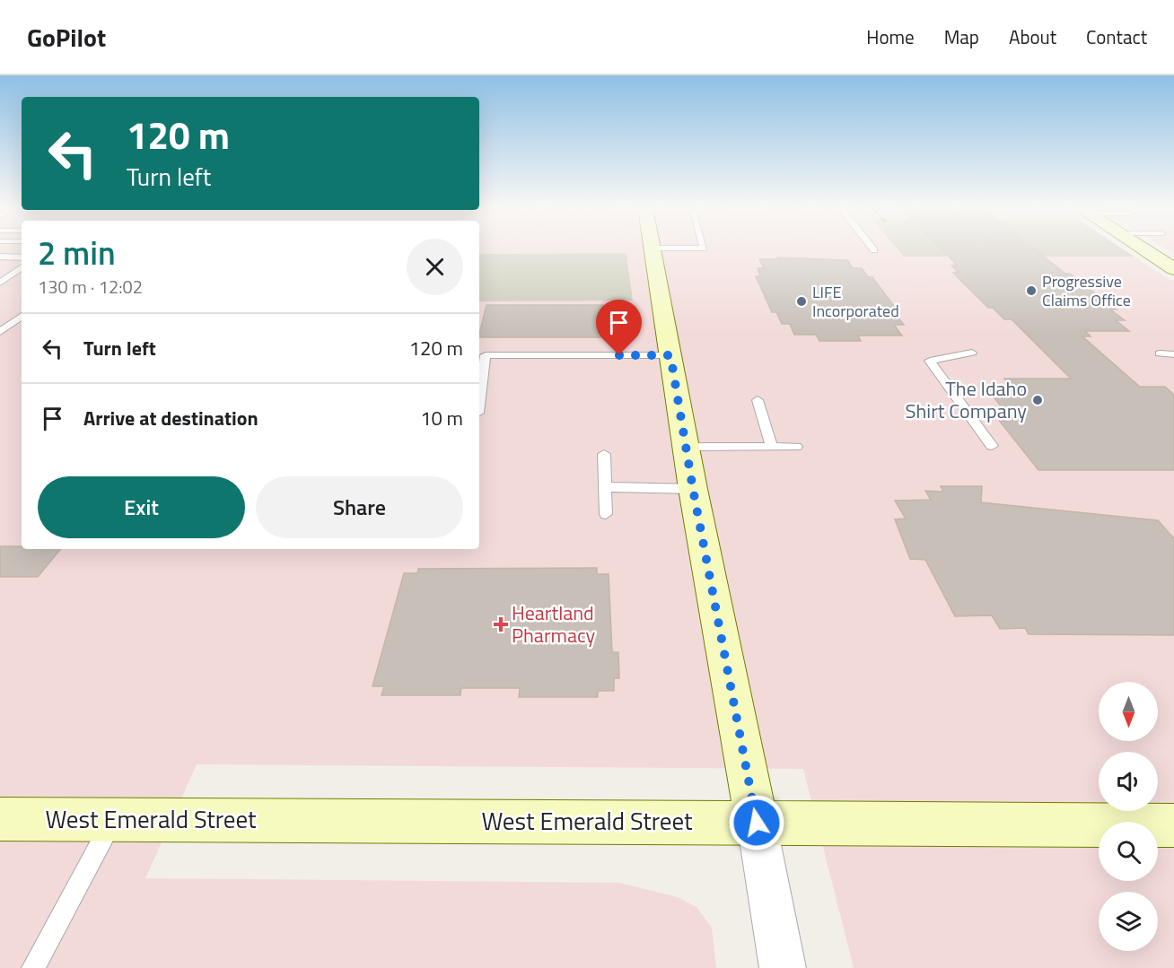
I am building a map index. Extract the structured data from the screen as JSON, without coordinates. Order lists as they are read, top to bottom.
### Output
{
  "streets": {
    "street": ["West Emerald Street"]
  },
  "places": {
    "other": ["Progressive Claims Office", "LIFE Incorporated", "The Idaho Shirt Company"],
    "health": ["Heartland Pharmacy"]
  },
  "north": "bottom",
  "page": {
    "header": "GoPilot",
    "nav": [
      "Home",
      "Map",
      "About",
      "Contact"
    ],
    "turn": ["120 m", "Turn left"],
    "heading": ["2 min", "130 m · 12:02"],
    "list": [
      {
        "name": "Turn left",
        "value": "120 m"
      },
      {
        "name": "Arrive at destination",
        "value": "10 m"
      }
    ],
    "buttons": ["Exit", "Share"]
  }
}
